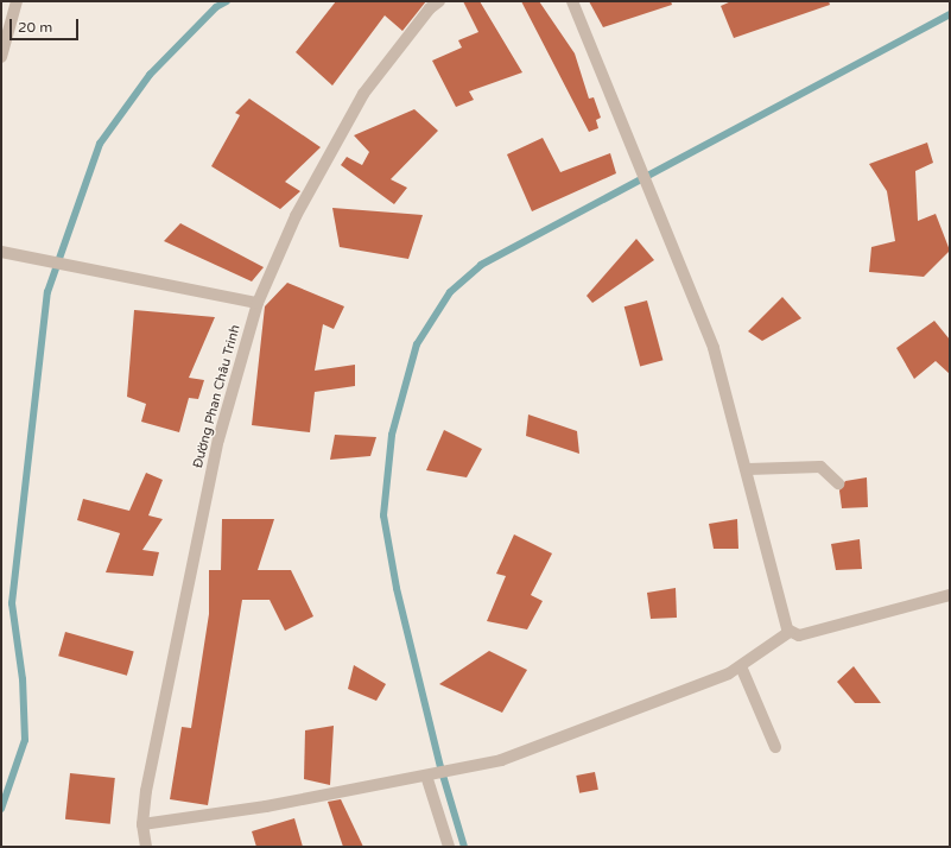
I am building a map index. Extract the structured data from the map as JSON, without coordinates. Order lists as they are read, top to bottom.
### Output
{
  "streets": {
    "street": ["Đường Phan Châu Trinh"]
  },
  "scale_bar": "20 m"
}
